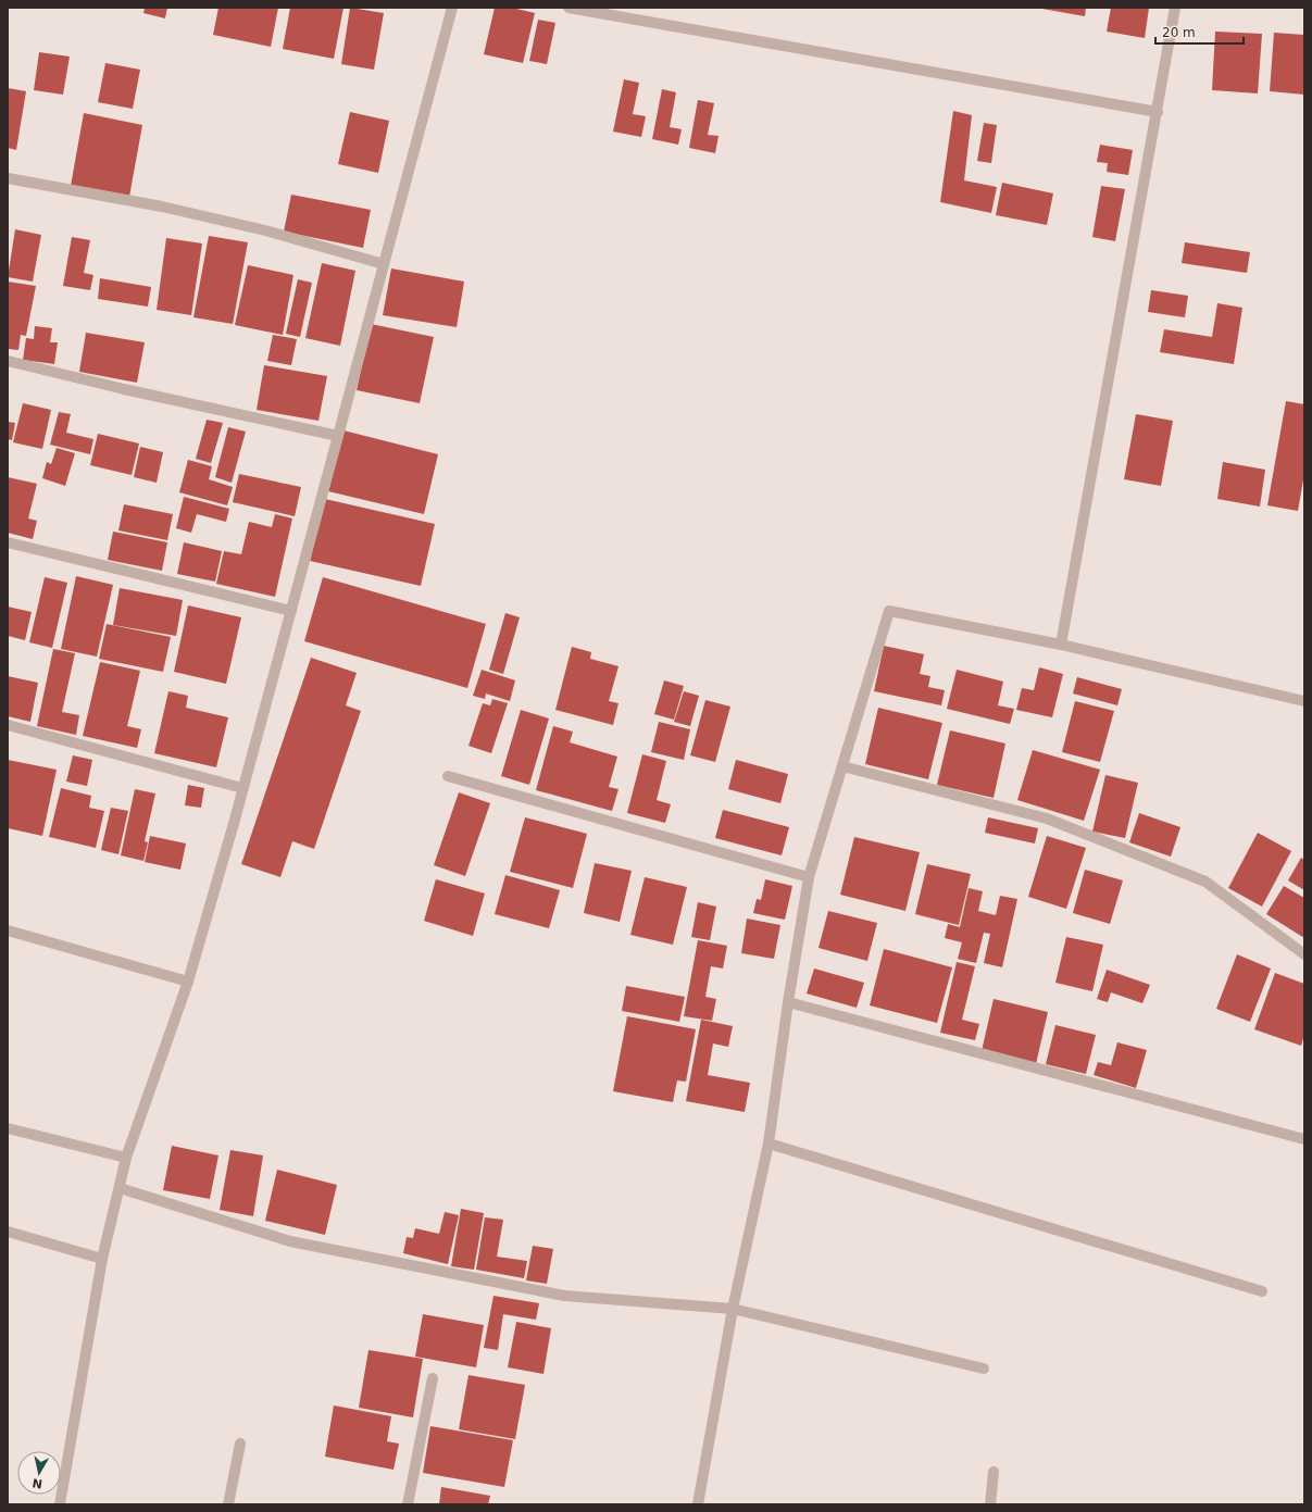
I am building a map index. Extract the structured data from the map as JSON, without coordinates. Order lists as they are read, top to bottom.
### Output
{
  "scale_bar": "20 m",
  "north": "bottom"
}
